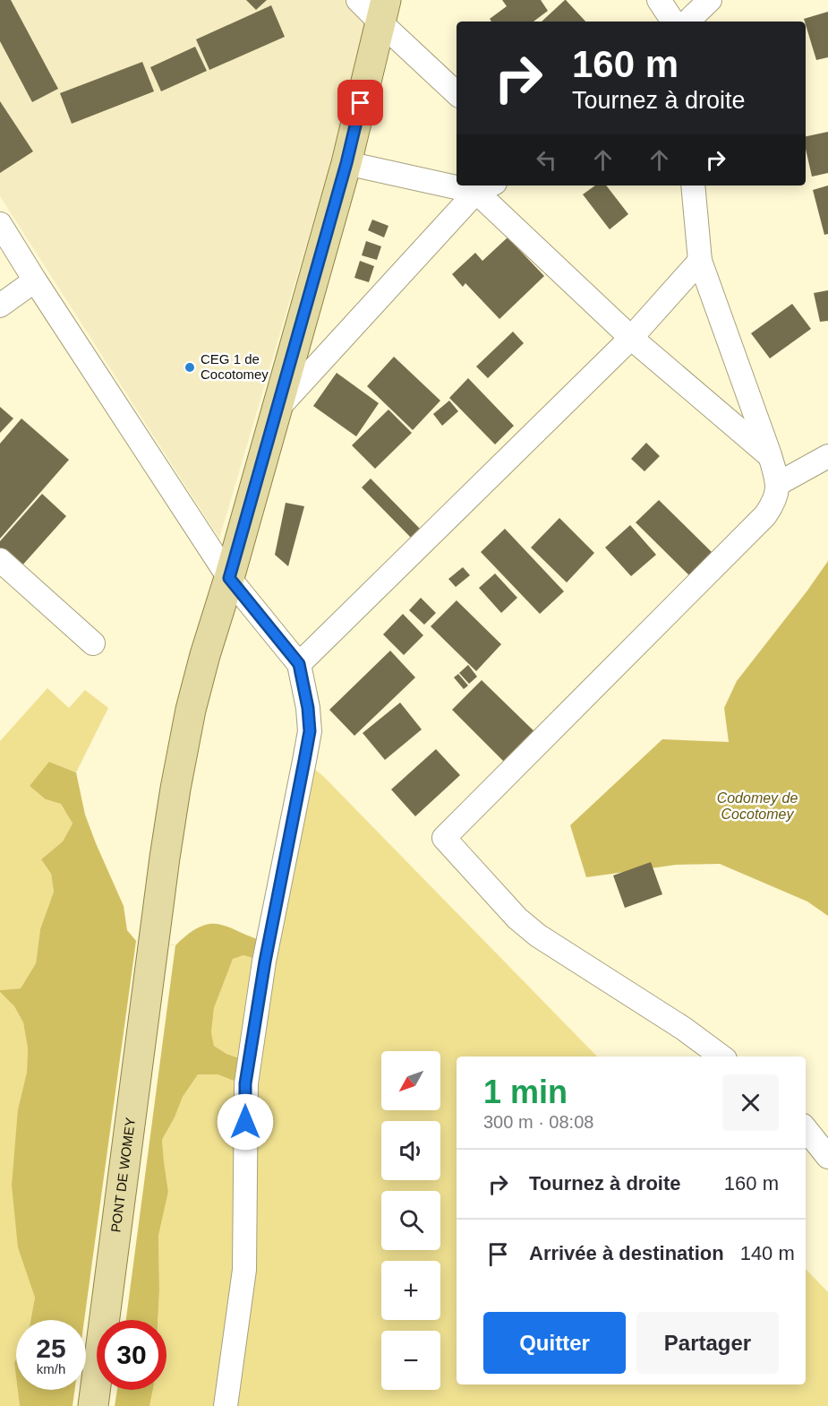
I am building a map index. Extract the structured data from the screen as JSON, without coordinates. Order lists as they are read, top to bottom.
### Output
{
  "streets": {
    "main road": ["PONT DE WOMEY"]
  },
  "water": ["Codomey de Cocotomey"],
  "places": ["CEG 1 de Cocotomey"],
  "north": "bottom left",
  "page": {
    "turn": ["160 m", "Tournez à droite"],
    "map_buttons": ["+", "−"],
    "heading": ["1 min", "300 m · 08:08"],
    "list": [
      {
        "name": "Tournez à droite",
        "value": "160 m"
      },
      {
        "name": "Arrivée à destination",
        "value": "140 m"
      }
    ],
    "buttons": ["Quitter", "Partager"],
    "speed": "25 km/h",
    "limit": "30"
  }
}
